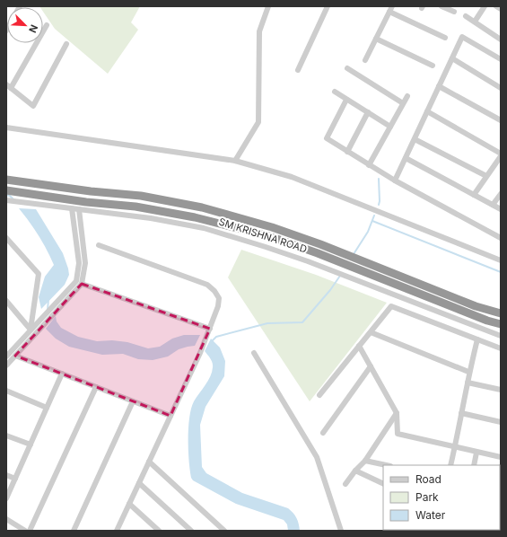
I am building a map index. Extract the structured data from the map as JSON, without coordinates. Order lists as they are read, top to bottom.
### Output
{
  "streets": {
    "highway": ["SM KRISHNA ROAD"]
  },
  "legend": ["Road", "Park", "Water"],
  "north": "bottom right"
}
